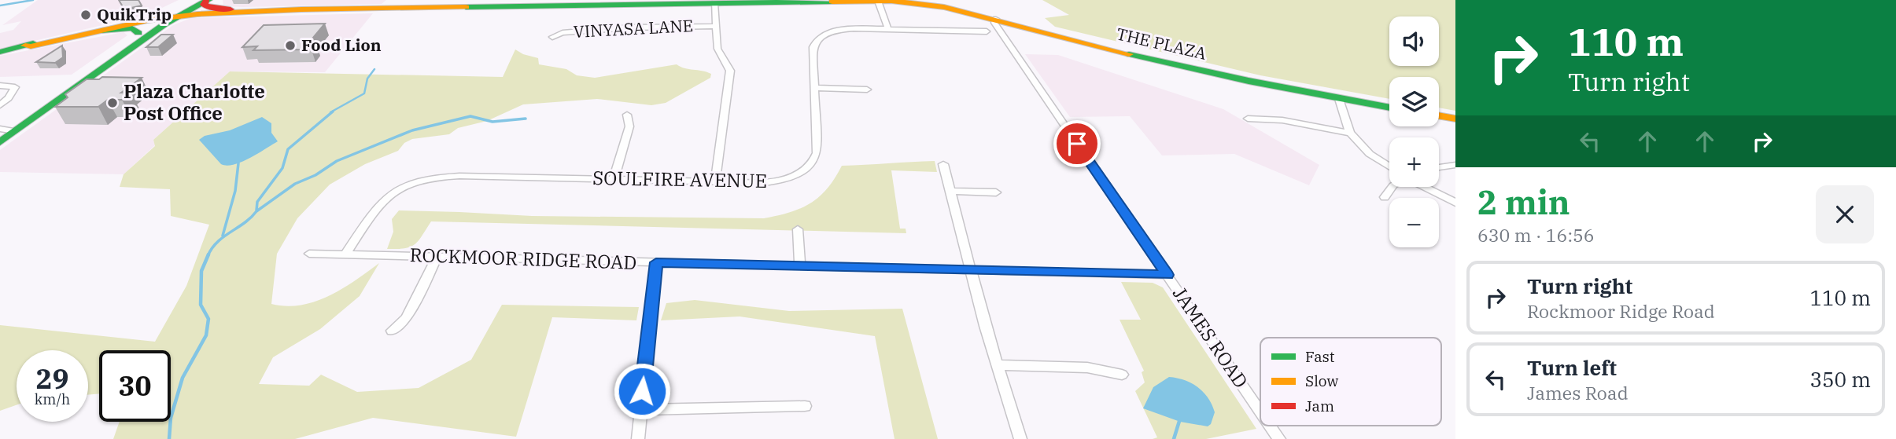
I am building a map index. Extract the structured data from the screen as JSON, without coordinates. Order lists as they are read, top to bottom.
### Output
{
  "streets": {
    "street": [
      "VINYASA LANE",
      "THE PLAZA",
      "SOULFIRE AVENUE",
      "ROCKMOOR RIDGE ROAD",
      "JAMES ROAD"
    ]
  },
  "crossings": [
    ["THE PLAZA", "JAMES ROAD"],
    ["SOULFIRE AVENUE", "ROCKMOOR RIDGE ROAD"],
    ["ROCKMOOR RIDGE ROAD", "JAMES ROAD"]
  ],
  "places": ["QuikTrip", "Food Lion", "Plaza Charlotte Post Office"],
  "legend": ["Fast", "Slow", "Jam"],
  "page": {
    "turn": ["110 m", "Turn right"],
    "map_buttons": ["+", "−"],
    "heading": ["2 min", "630 m · 16:56"],
    "list": [
      {
        "name": "Turn right",
        "note": "Rockmoor Ridge Road",
        "value": "110 m"
      },
      {
        "name": "Turn left",
        "note": "James Road",
        "value": "350 m"
      }
    ],
    "speed": "29 km/h",
    "limit": "30"
  }
}
